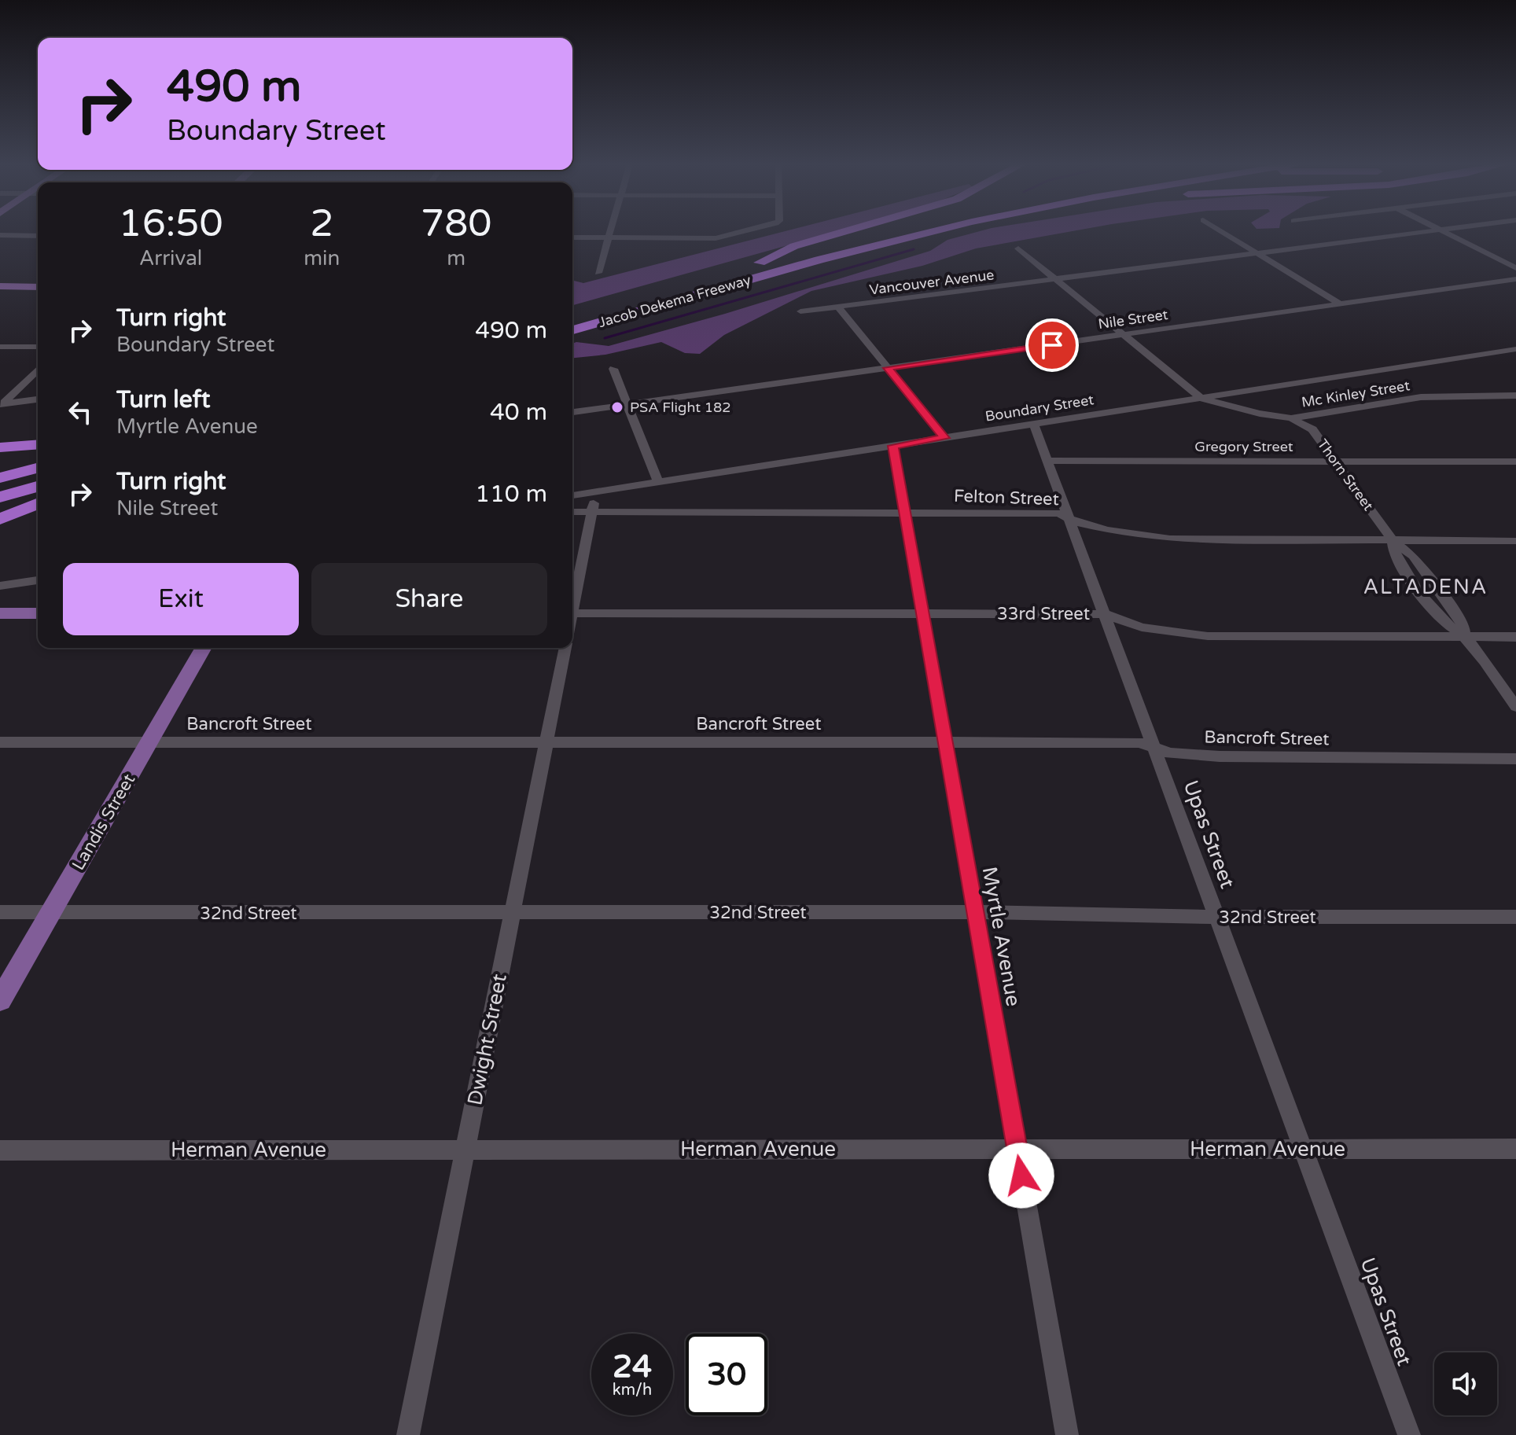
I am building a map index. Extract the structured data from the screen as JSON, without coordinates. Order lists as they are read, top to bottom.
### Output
{
  "streets": {
    "highway": ["Jacob Dekema Freeway"],
    "main road": ["Landis Street"],
    "street": [
      "Vancouver Avenue",
      "Nile Street",
      "Mc Kinley Street",
      "Boundary Street",
      "Gregory Street",
      "Thorn Street",
      "Felton Street",
      "33rd Street",
      "Bancroft Street",
      "Upas Street",
      "32nd Street",
      "Myrtle Avenue",
      "Dwight Street",
      "Herman Avenue"
    ]
  },
  "crossings": [
    ["Mc Kinley Street", "Boundary Street"],
    ["Mc Kinley Street", "Thorn Street"],
    ["Boundary Street", "Upas Street"],
    ["Boundary Street", "Myrtle Avenue"],
    ["Gregory Street", "Thorn Street"],
    ["Gregory Street", "Upas Street"],
    ["Thorn Street", "Felton Street"],
    ["Thorn Street", "33rd Street"],
    ["Felton Street", "Upas Street"],
    ["Felton Street", "Myrtle Avenue"],
    ["33rd Street", "Upas Street"],
    ["33rd Street", "Myrtle Avenue"],
    ["Bancroft Street", "Landis Street"],
    ["Bancroft Street", "Upas Street"],
    ["Bancroft Street", "Myrtle Avenue"],
    ["Bancroft Street", "Dwight Street"],
    ["Landis Street", "32nd Street"],
    ["Upas Street", "32nd Street"],
    ["Upas Street", "Herman Avenue"],
    ["32nd Street", "Myrtle Avenue"],
    ["32nd Street", "Dwight Street"],
    ["Myrtle Avenue", "Herman Avenue"],
    ["Dwight Street", "Herman Avenue"]
  ],
  "districts": ["ALTADENA"],
  "places": ["PSA Flight 182"],
  "page": {
    "turn": ["490 m", "Boundary Street"],
    "eta": [
      "16:50",
      "Arrival",
      "2",
      "min",
      "780",
      "m"
    ],
    "list": [
      {
        "name": "Turn right",
        "note": "Boundary Street",
        "value": "490 m"
      },
      {
        "name": "Turn left",
        "note": "Myrtle Avenue",
        "value": "40 m"
      },
      {
        "name": "Turn right",
        "note": "Nile Street",
        "value": "110 m"
      }
    ],
    "buttons": ["Exit", "Share"],
    "speed": "24 km/h",
    "limit": "30"
  }
}
